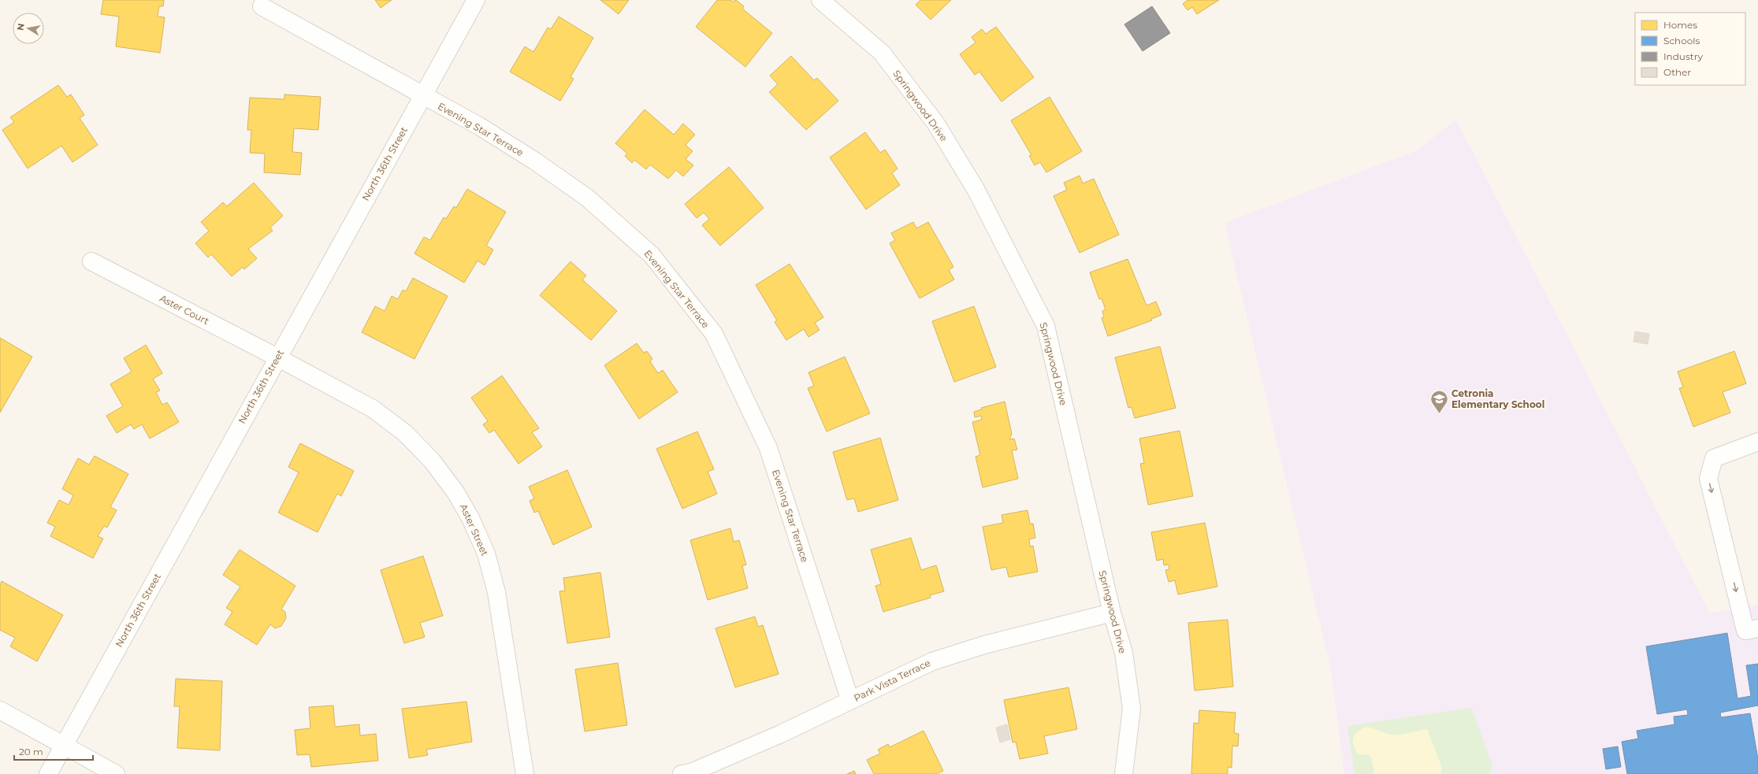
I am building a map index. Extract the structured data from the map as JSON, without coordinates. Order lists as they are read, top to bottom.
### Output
{
  "streets": {
    "street": [
      "Springwood Drive",
      "Evening Star Terrace",
      "North 36th Street",
      "Aster Court",
      "Aster Street",
      "Park Vista Terrace"
    ]
  },
  "crossings": [
    ["Springwood Drive", "Park Vista Terrace"],
    ["Evening Star Terrace", "North 36th Street"],
    ["Evening Star Terrace", "Park Vista Terrace"],
    ["North 36th Street", "Aster Court"],
    ["North 36th Street", "Aster Street"],
    ["Aster Court", "Aster Street"]
  ],
  "places": {
    "school or university": ["Cetronia Elementary School"]
  },
  "legend": [
    "Homes",
    "Schools",
    "Industry",
    "Other"
  ],
  "scale_bar": "20 m",
  "north": "left"
}
